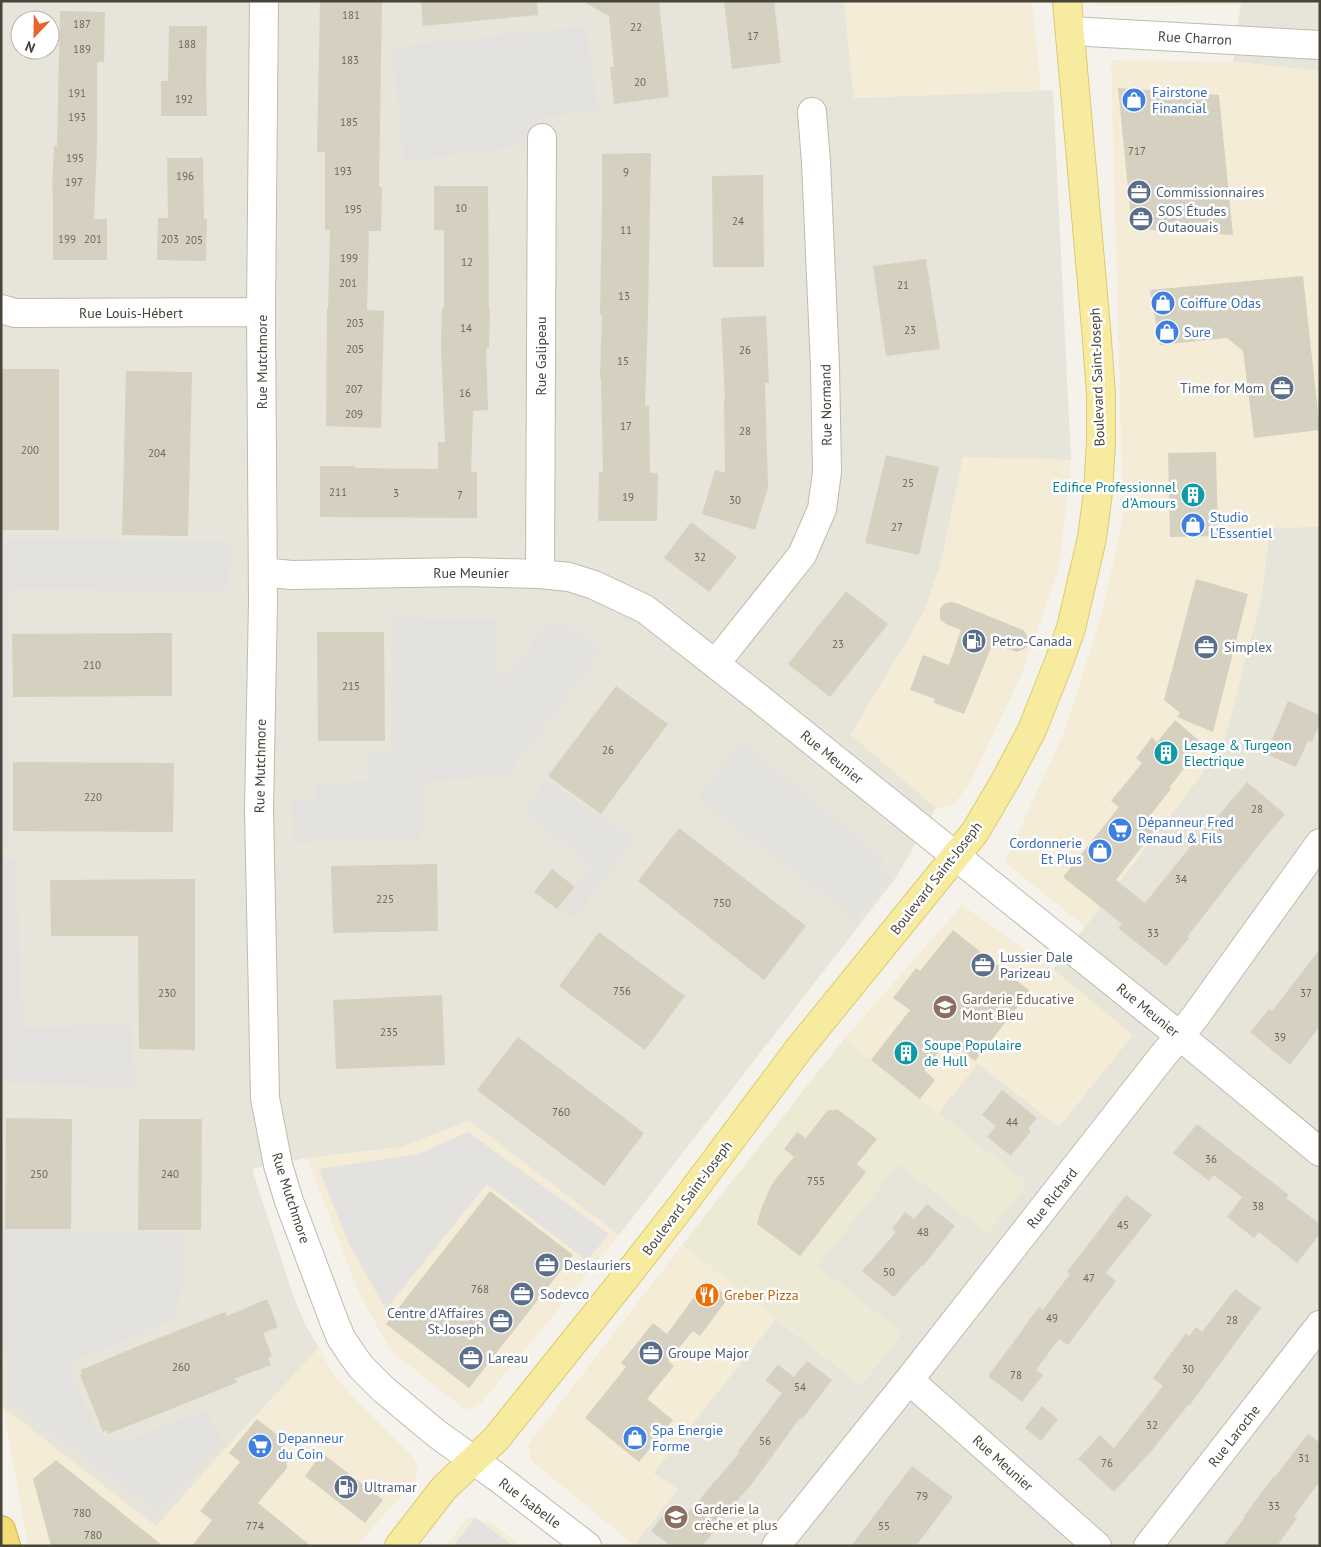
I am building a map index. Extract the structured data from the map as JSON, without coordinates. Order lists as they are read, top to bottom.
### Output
{
  "streets": {
    "main road": ["Boulevard Saint-Joseph"],
    "street": [
      "Rue Charron",
      "Rue Louis-Hébert",
      "Rue Galipeau",
      "Rue Mutchmore",
      "Rue Normand",
      "Rue Meunier",
      "Rue Richard",
      "Rue Laroche",
      "Rue Isabelle"
    ]
  },
  "crossings": [
    ["Rue Charron", "Boulevard Saint-Joseph"],
    ["Rue Louis-Hébert", "Rue Mutchmore"],
    ["Rue Galipeau", "Rue Meunier"],
    ["Rue Mutchmore", "Boulevard Saint-Joseph"],
    ["Rue Mutchmore", "Rue Meunier"],
    ["Rue Mutchmore", "Rue Isabelle"],
    ["Boulevard Saint-Joseph", "Rue Meunier"],
    ["Boulevard Saint-Joseph", "Rue Isabelle"],
    ["Rue Normand", "Rue Meunier"],
    ["Rue Meunier", "Rue Richard"]
  ],
  "places": {
    "shop": [
      "Fairstone Financial",
      "Coiffure Odas",
      "Sure",
      "Studio L'Essentiel",
      "Cordonnerie Et Plus",
      "Spa Energie Forme"
    ],
    "office": [
      "Commissionnaires",
      "SOS Études Outaouais",
      "Time for Mom",
      "Simplex",
      "Lussier Dale Parizeau",
      "Deslauriers",
      "Sodevco",
      "Centre d'Affaires St-Joseph",
      "Groupe Major",
      "Lareau"
    ],
    "building": ["Edifice Professionnel d'Amours", "Lesage & Turgeon Electrique", "Soupe Populaire de Hull"],
    "fuel station": ["Petro-Canada", "Ultramar"],
    "supermarket": ["Dépanneur Fred Renaud & Fils", "Depanneur du Coin"],
    "school or university": ["Garderie Educative Mont Bleu", "Garderie la crèche et plus"],
    "restaurant": ["Greber Pizza"]
  },
  "house_numbers": [
    "181",
    "187",
    "22",
    "17",
    "188",
    "189",
    "183",
    "20",
    "191",
    "192",
    "193",
    "185",
    "717",
    "195",
    "193",
    "9",
    "196",
    "197",
    "10",
    "195",
    "24",
    "11",
    "199",
    "201",
    "203",
    "205",
    "199",
    "12",
    "201",
    "21",
    "13",
    "203",
    "14",
    "23",
    "205",
    "26",
    "15",
    "207",
    "16",
    "209",
    "17",
    "28",
    "200",
    "204",
    "25",
    "211",
    "3",
    "7",
    "19",
    "30",
    "27",
    "32",
    "23",
    "210",
    "215",
    "26",
    "220",
    "28",
    "34",
    "225",
    "750",
    "33",
    "756",
    "230",
    "37",
    "235",
    "39",
    "760",
    "44",
    "36",
    "250",
    "240",
    "755",
    "38",
    "45",
    "48",
    "50",
    "47",
    "768",
    "49",
    "28",
    "260",
    "30",
    "78",
    "54",
    "32",
    "56",
    "31",
    "76",
    "79",
    "33",
    "780",
    "774",
    "55",
    "780"
  ],
  "north": "bottom"
}
